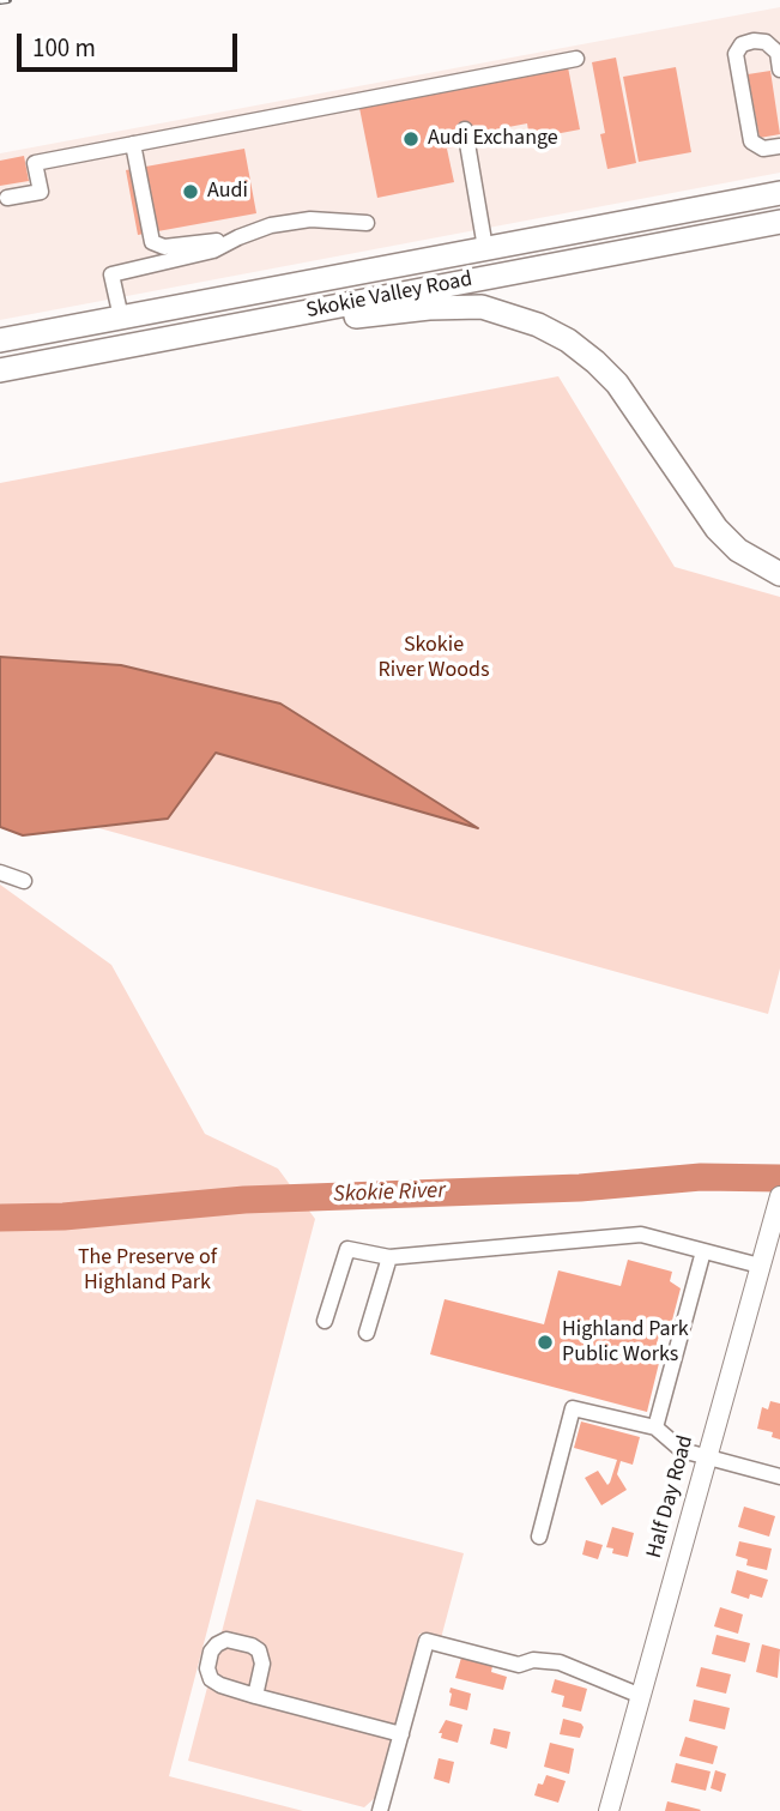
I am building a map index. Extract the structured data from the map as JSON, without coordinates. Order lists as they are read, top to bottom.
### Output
{
  "streets": {
    "highway": ["Skokie Valley Road"],
    "main road": ["Half Day Road"]
  },
  "water": ["Skokie River"],
  "parks": ["Skokie River Woods", "The Preserve of Highland Park"],
  "places": ["Audi Exchange", "Audi", "Highland Park Public Works"],
  "scale_bar": "100 m"
}
